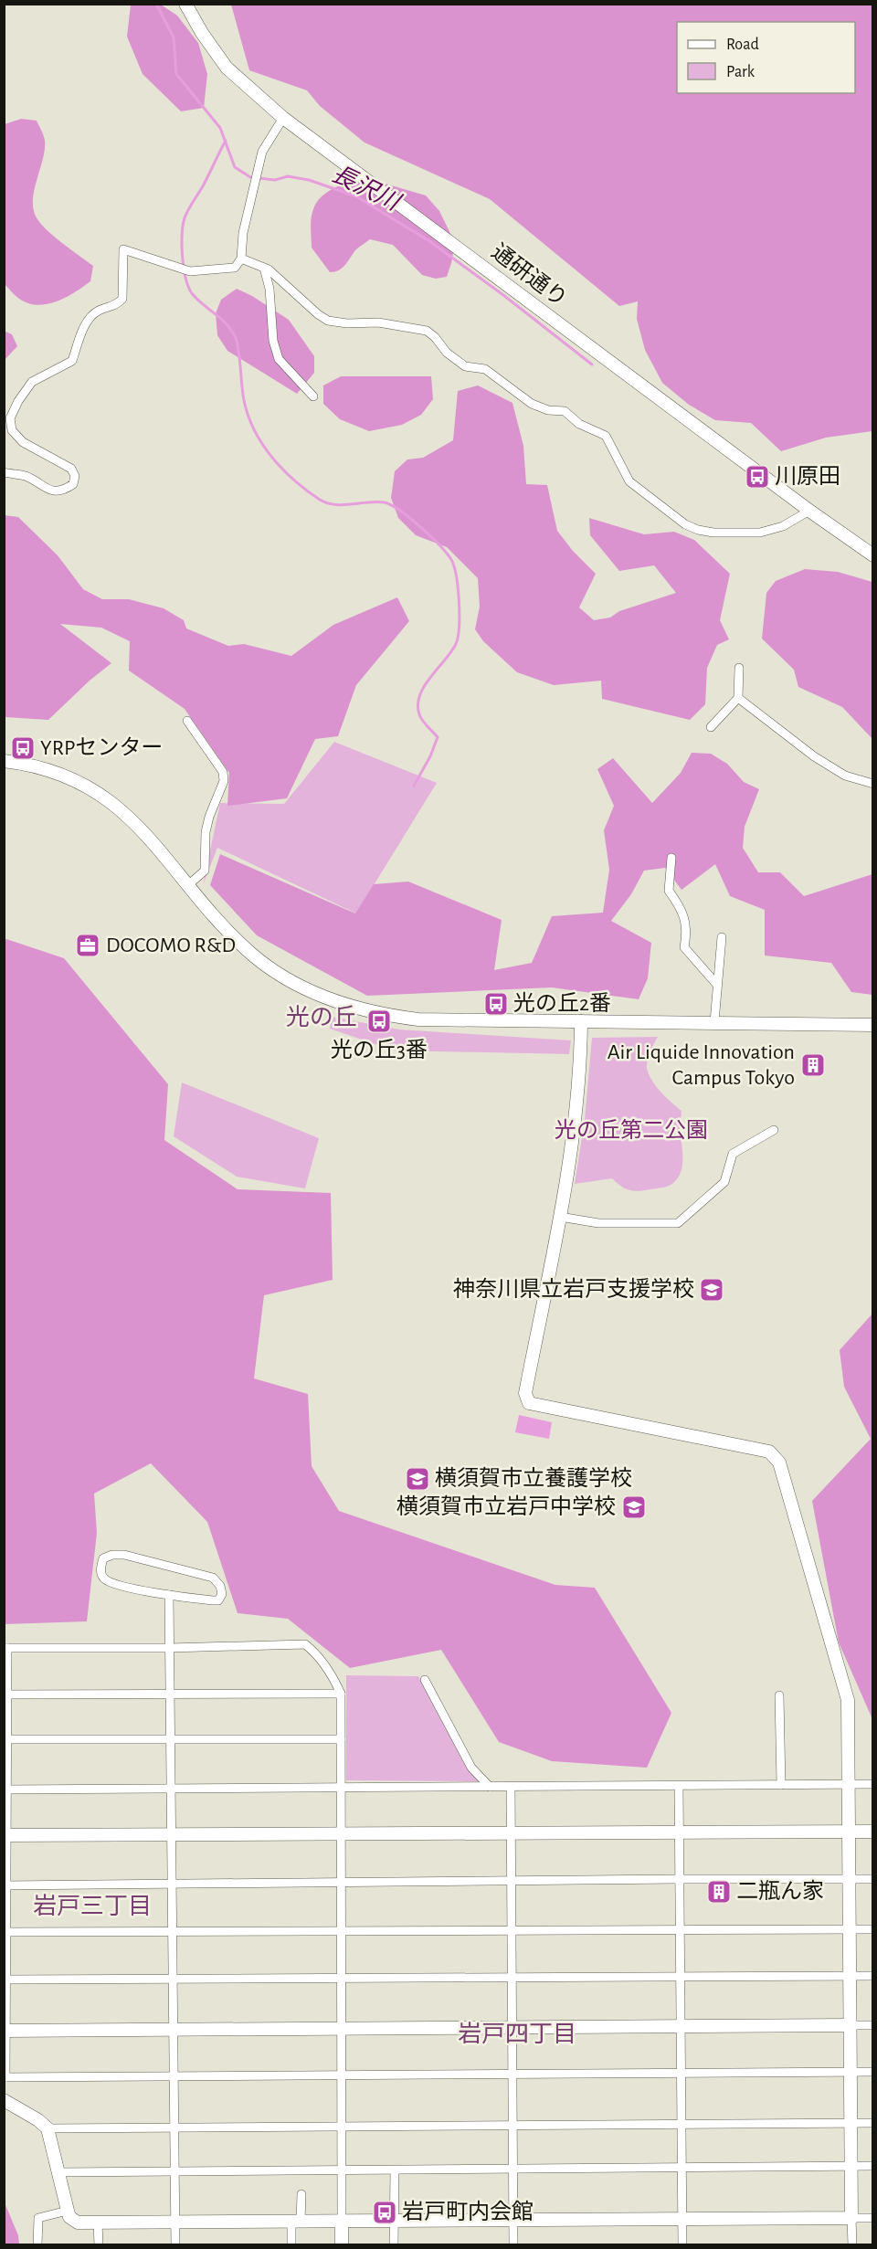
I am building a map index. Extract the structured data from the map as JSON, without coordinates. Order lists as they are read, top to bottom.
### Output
{
  "streets": {
    "street": ["通研通り"]
  },
  "districts": ["光の丘", "岩戸三丁目", "岩戸四丁目"],
  "water": ["長沢川"],
  "parks": ["光の丘第二公園"],
  "places": {
    "bus stop": [
      "川原田",
      "YRPセンター",
      "光の丘2番",
      "光の丘3番",
      "岩戸町内会館"
    ],
    "office": ["DOCOMO R&D"],
    "building": ["Air Liquide Innovation Campus Tokyo", "二瓶ん家"],
    "school or university": ["神奈川県立岩戸支援学校", "横須賀市立養護学校", "横須賀市立岩戸中学校"]
  },
  "legend": ["Road", "Park"]
}
